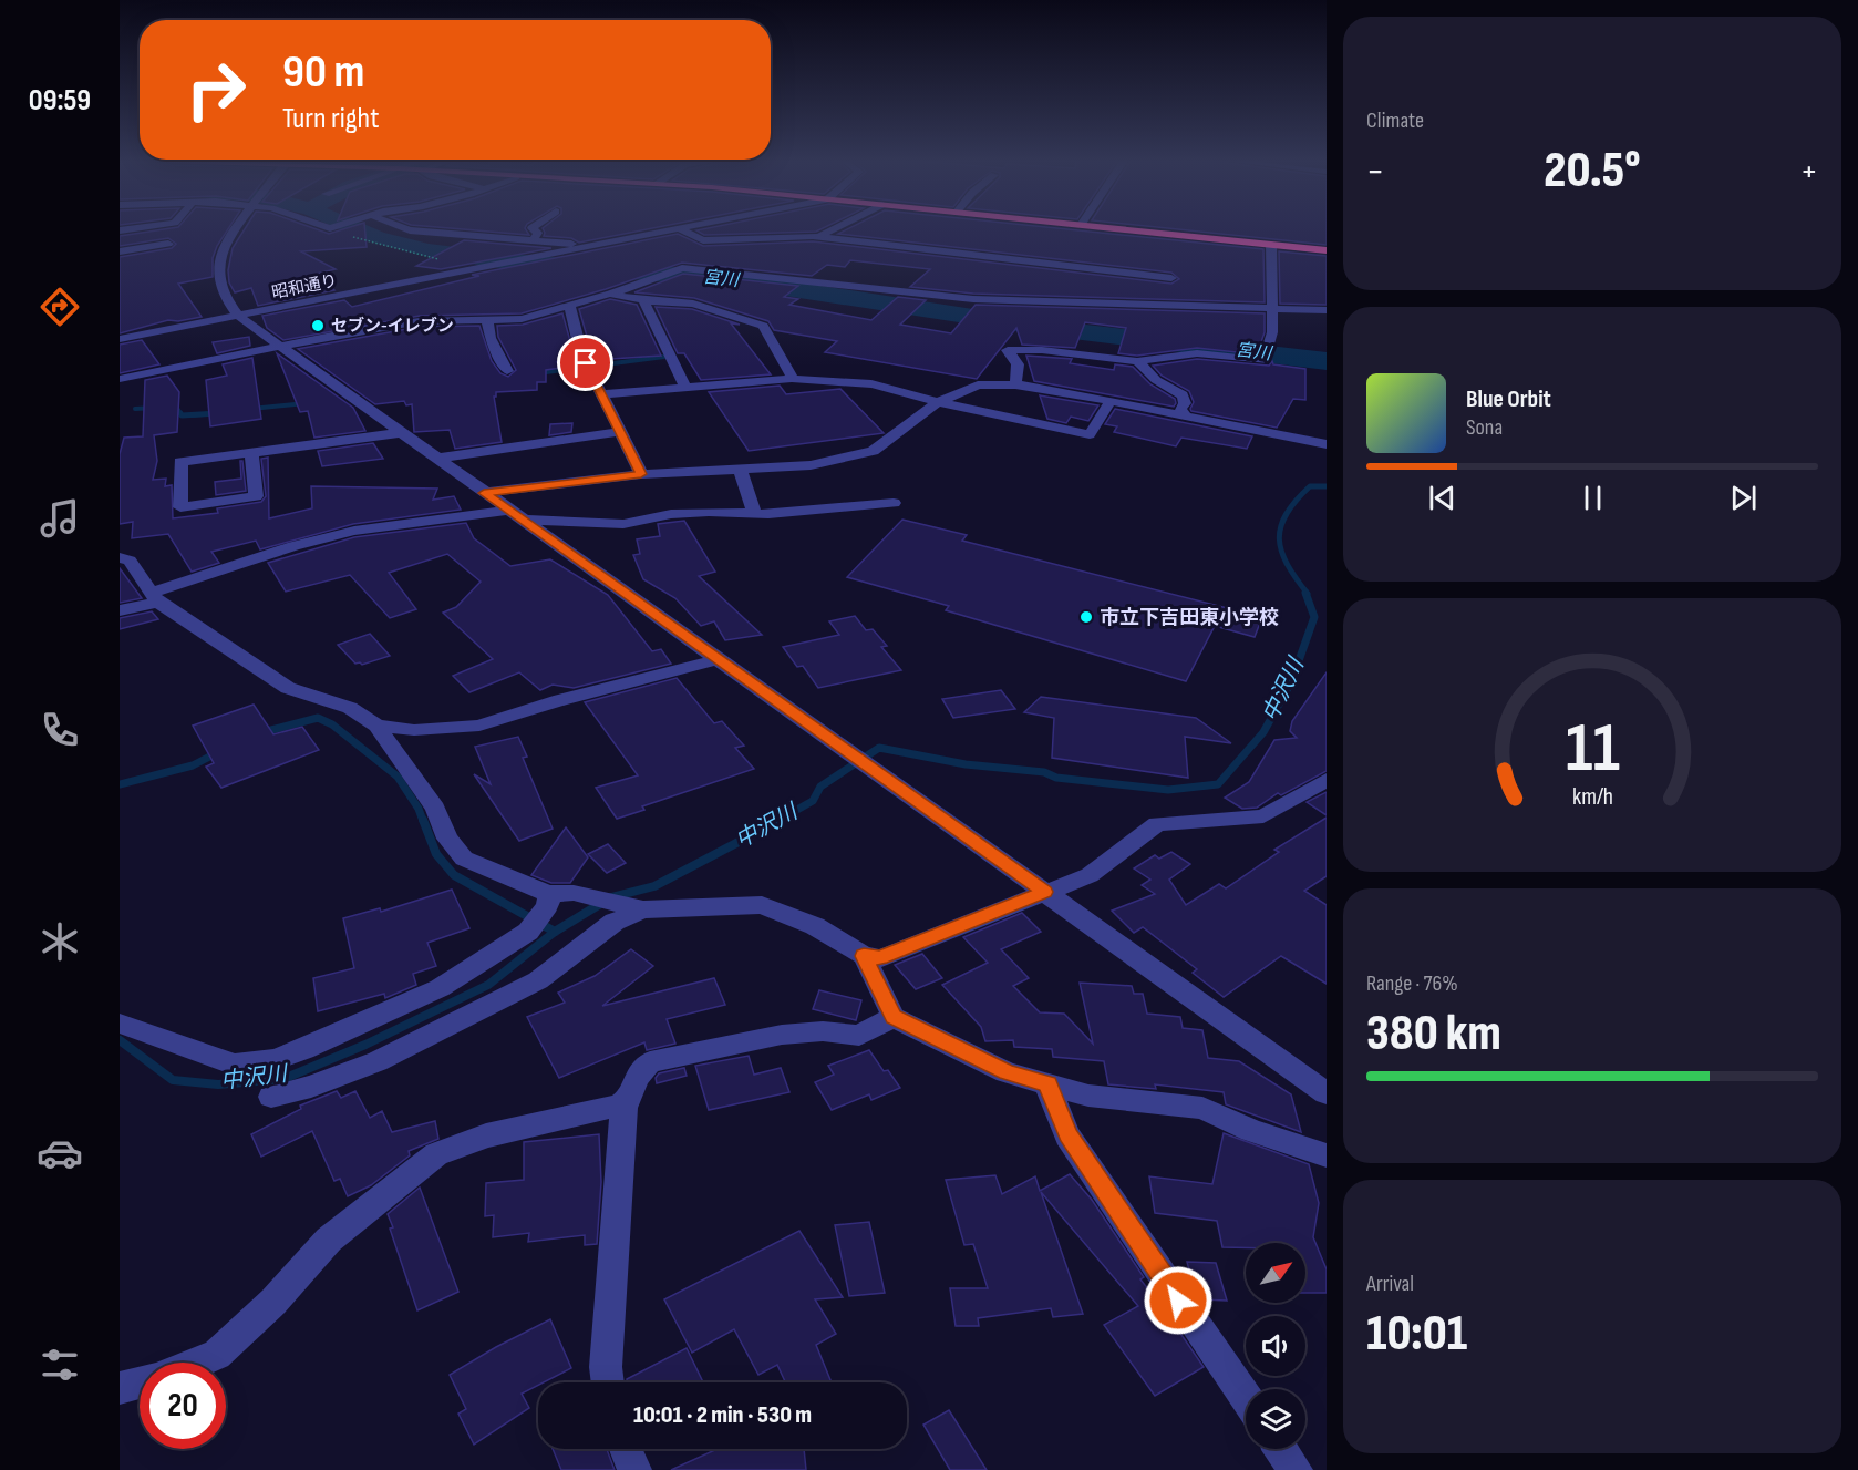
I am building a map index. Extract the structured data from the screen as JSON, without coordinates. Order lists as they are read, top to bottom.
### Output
{
  "streets": {
    "street": ["昭和通り"]
  },
  "water": ["宮川", "中沢川"],
  "places": ["セブン-イレブン", "市立下吉田東小学校"],
  "north": "top right",
  "page": {
    "tabs": "09:59",
    "tile": [
      "Climate",
      ["Range · 76%", "380 km"],
      ["Arrival", "10:01"]
    ],
    "turn": ["90 m", "Turn right"],
    "heat": ["−", "20.5°", "+"],
    "song": ["Blue Orbit", "Sona"],
    "limit": "20",
    "trip": "10:01 · 2 min · 530 m",
    "gauge": ["11", "km/h"]
  }
}
